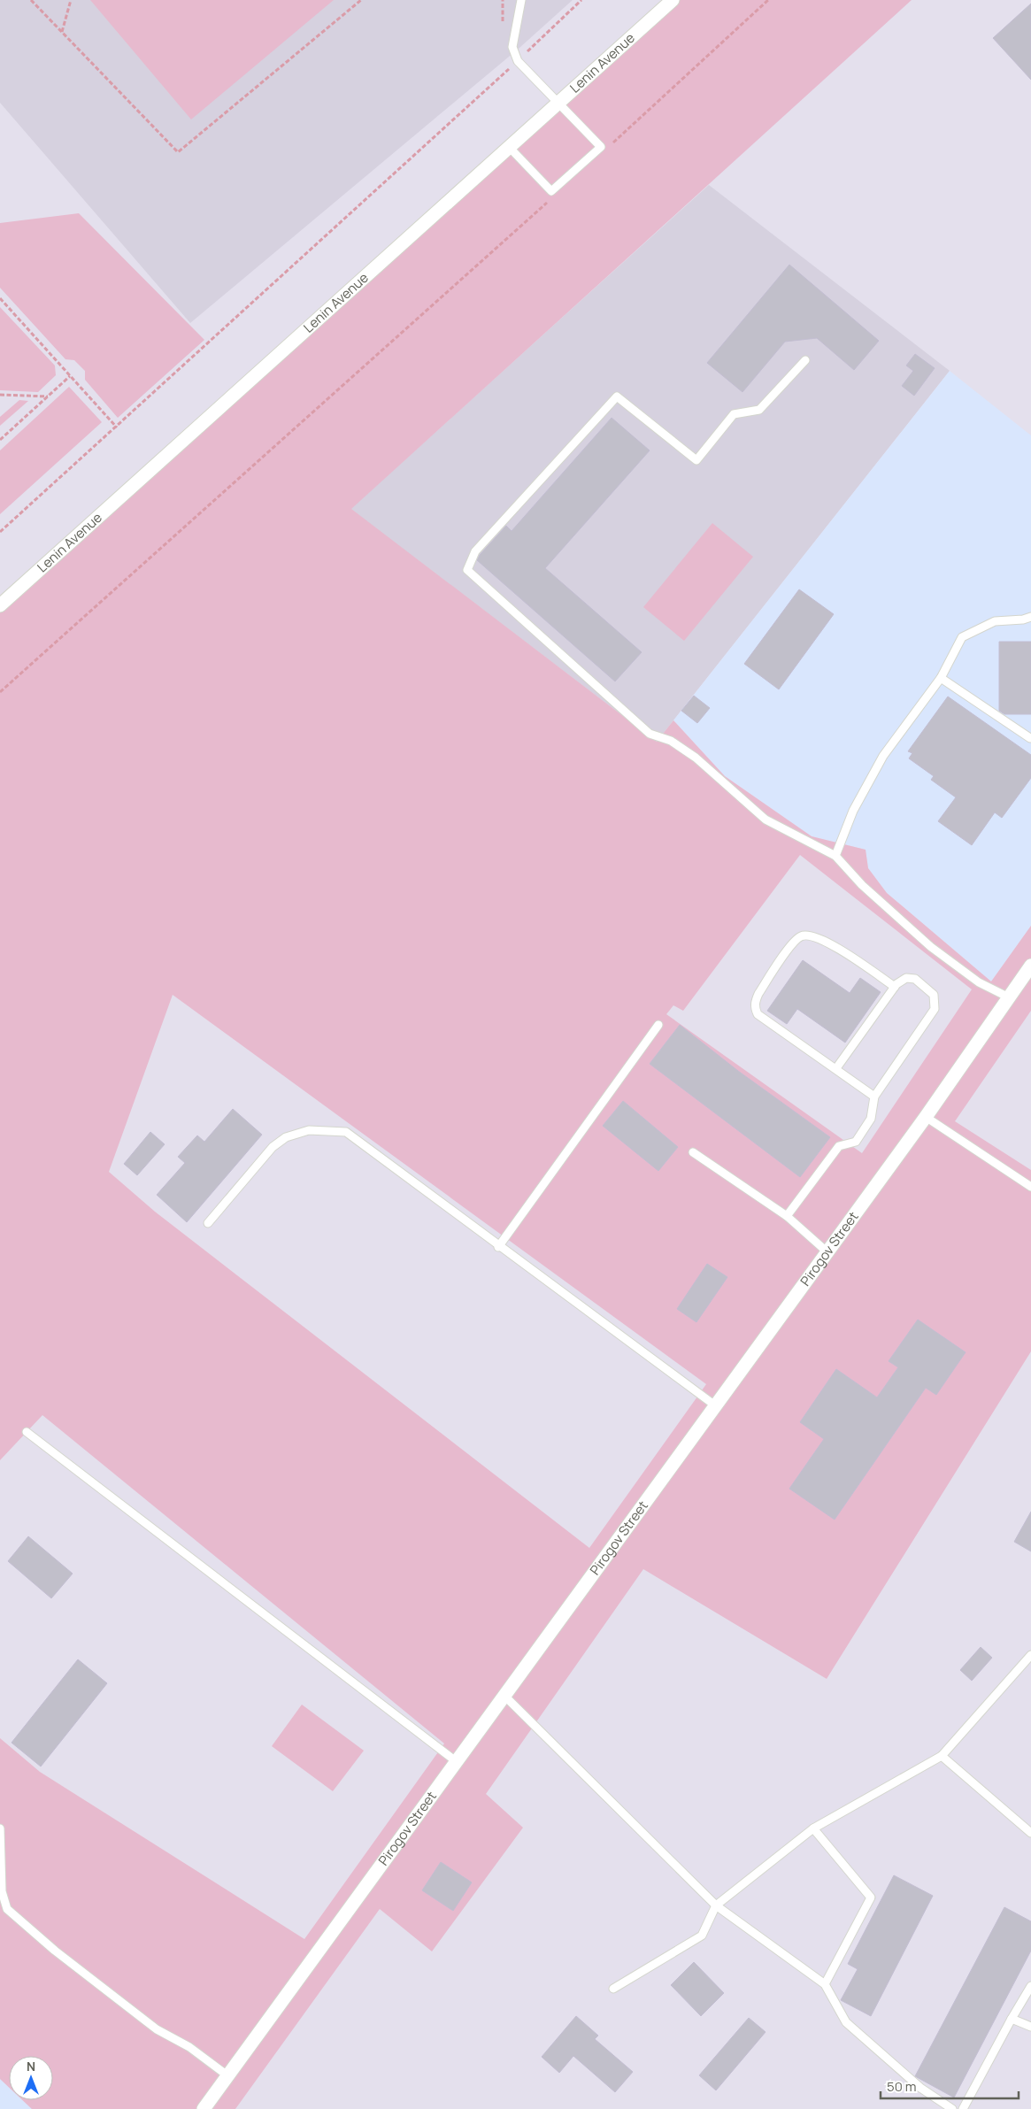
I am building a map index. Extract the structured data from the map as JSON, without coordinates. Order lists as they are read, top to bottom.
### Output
{
  "streets": {
    "street": ["Lenin Avenue", "Pirogov Street"]
  },
  "scale_bar": "50 m",
  "north": "top"
}
